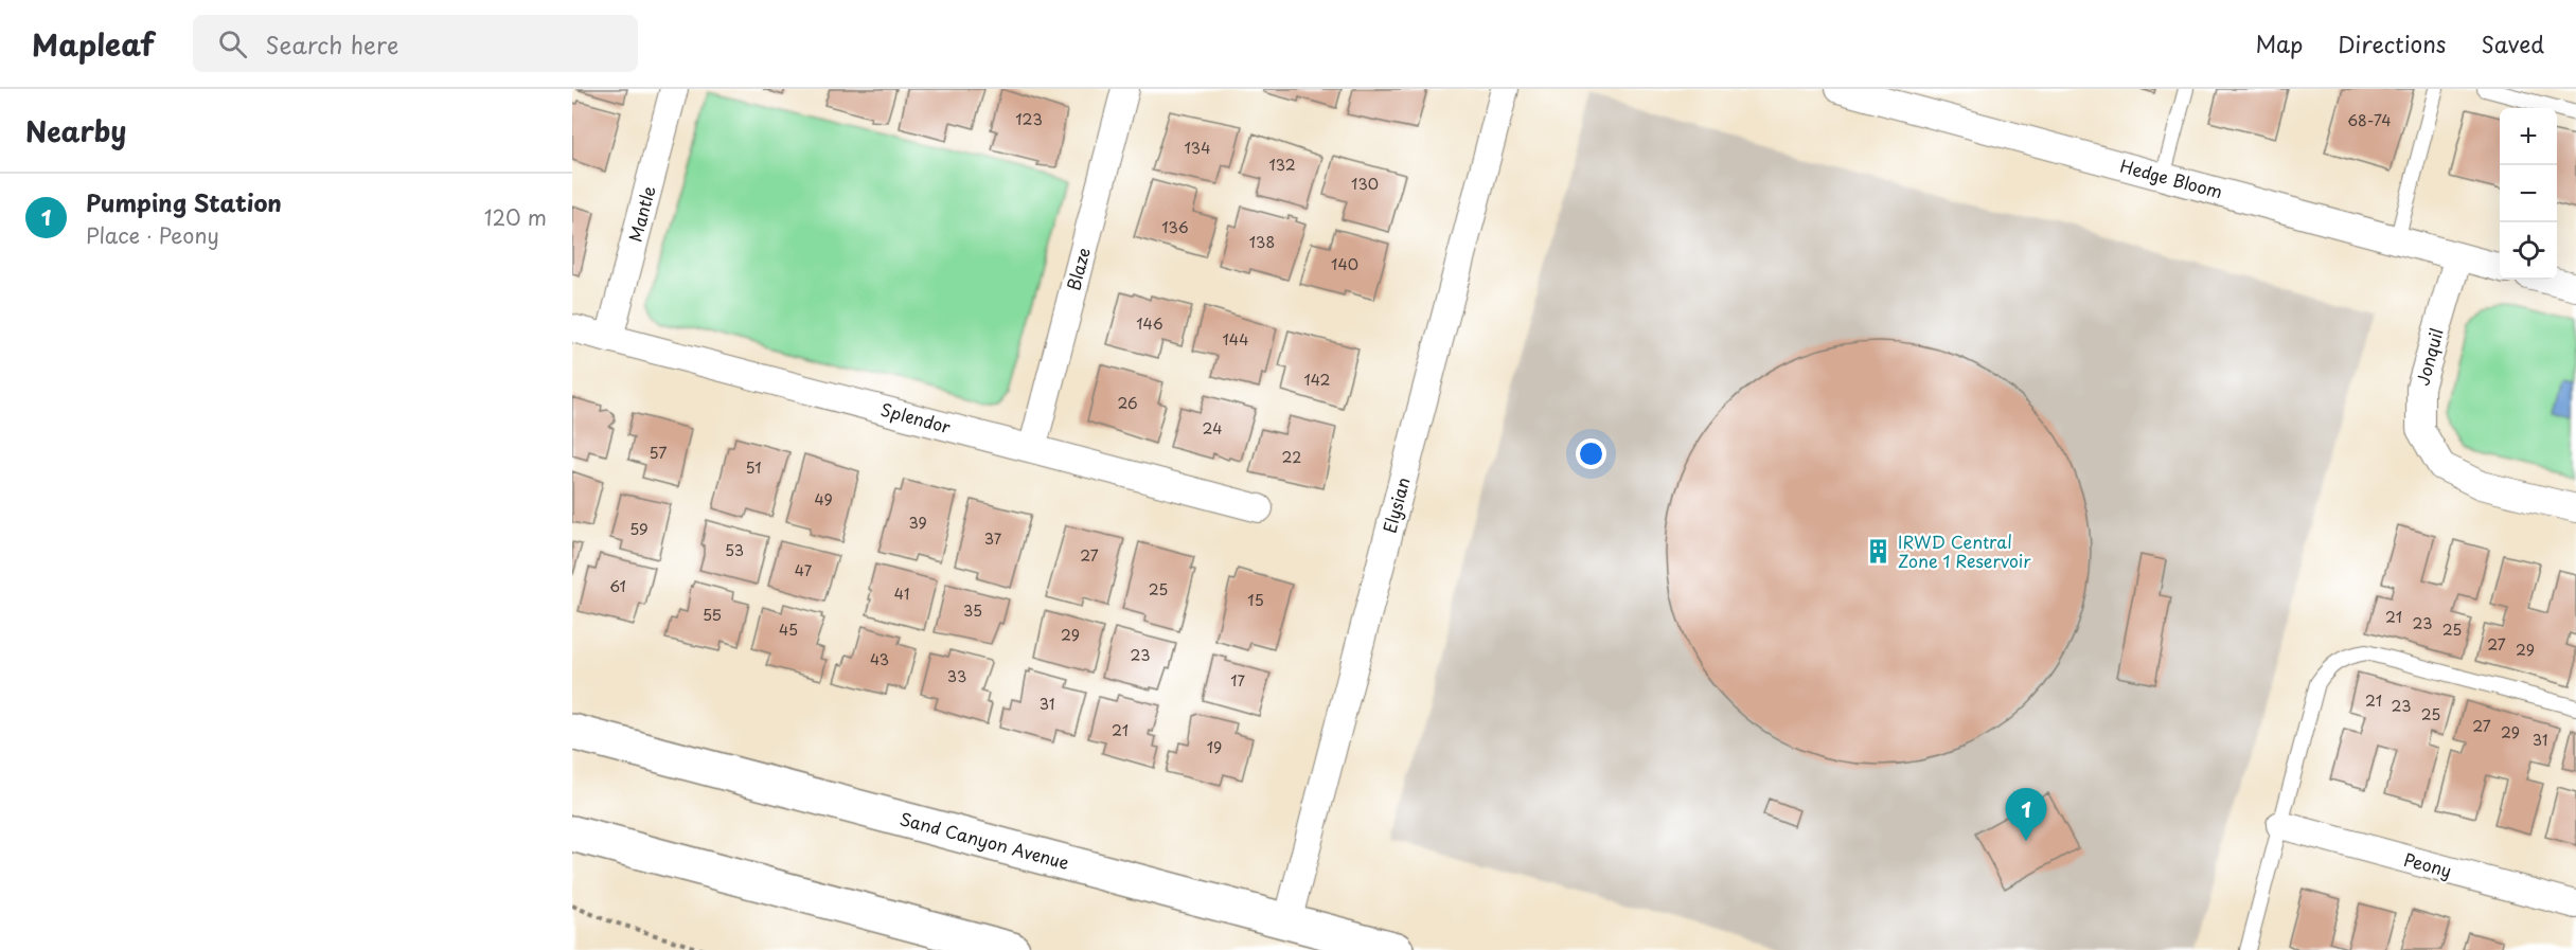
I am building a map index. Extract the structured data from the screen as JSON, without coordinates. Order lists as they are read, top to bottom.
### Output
{
  "streets": {
    "main road": ["Sand Canyon Avenue"],
    "street": [
      "Hedge Bloom",
      "Mantle",
      "Blaze",
      "Jonquil",
      "Splendor",
      "Elysian",
      "Peony"
    ]
  },
  "crossings": [
    ["Hedge Bloom", "Jonquil"],
    ["Mantle", "Splendor"],
    ["Blaze", "Splendor"],
    ["Elysian", "Sand Canyon Avenue"]
  ],
  "places": {
    "building": ["IRWD Central Zone 1 Reservoir"]
  },
  "house_numbers": [
    "123",
    "68-74",
    "134",
    "132",
    "130",
    "136",
    "138",
    "140",
    "146",
    "144",
    "142",
    "26",
    "24",
    "57",
    "22",
    "51",
    "49",
    "39",
    "59",
    "37",
    "53",
    "27",
    "47",
    "61",
    "25",
    "41",
    "15",
    "35",
    "55",
    "21",
    "23",
    "45",
    "25",
    "29",
    "27",
    "29",
    "23",
    "43",
    "33",
    "17",
    "21",
    "31",
    "23",
    "25",
    "27",
    "21",
    "29",
    "31",
    "19"
  ],
  "page": {
    "header": "Mapleaf",
    "search": "Search here",
    "nav": ["Map", "Directions", "Saved"],
    "heading": "Nearby",
    "map_buttons": ["+", "−"],
    "list": [
      {
        "mark": "1",
        "name": "Pumping Station",
        "note": "Place · Peony",
        "value": "120 m"
      }
    ],
    "pins": "1"
  }
}
